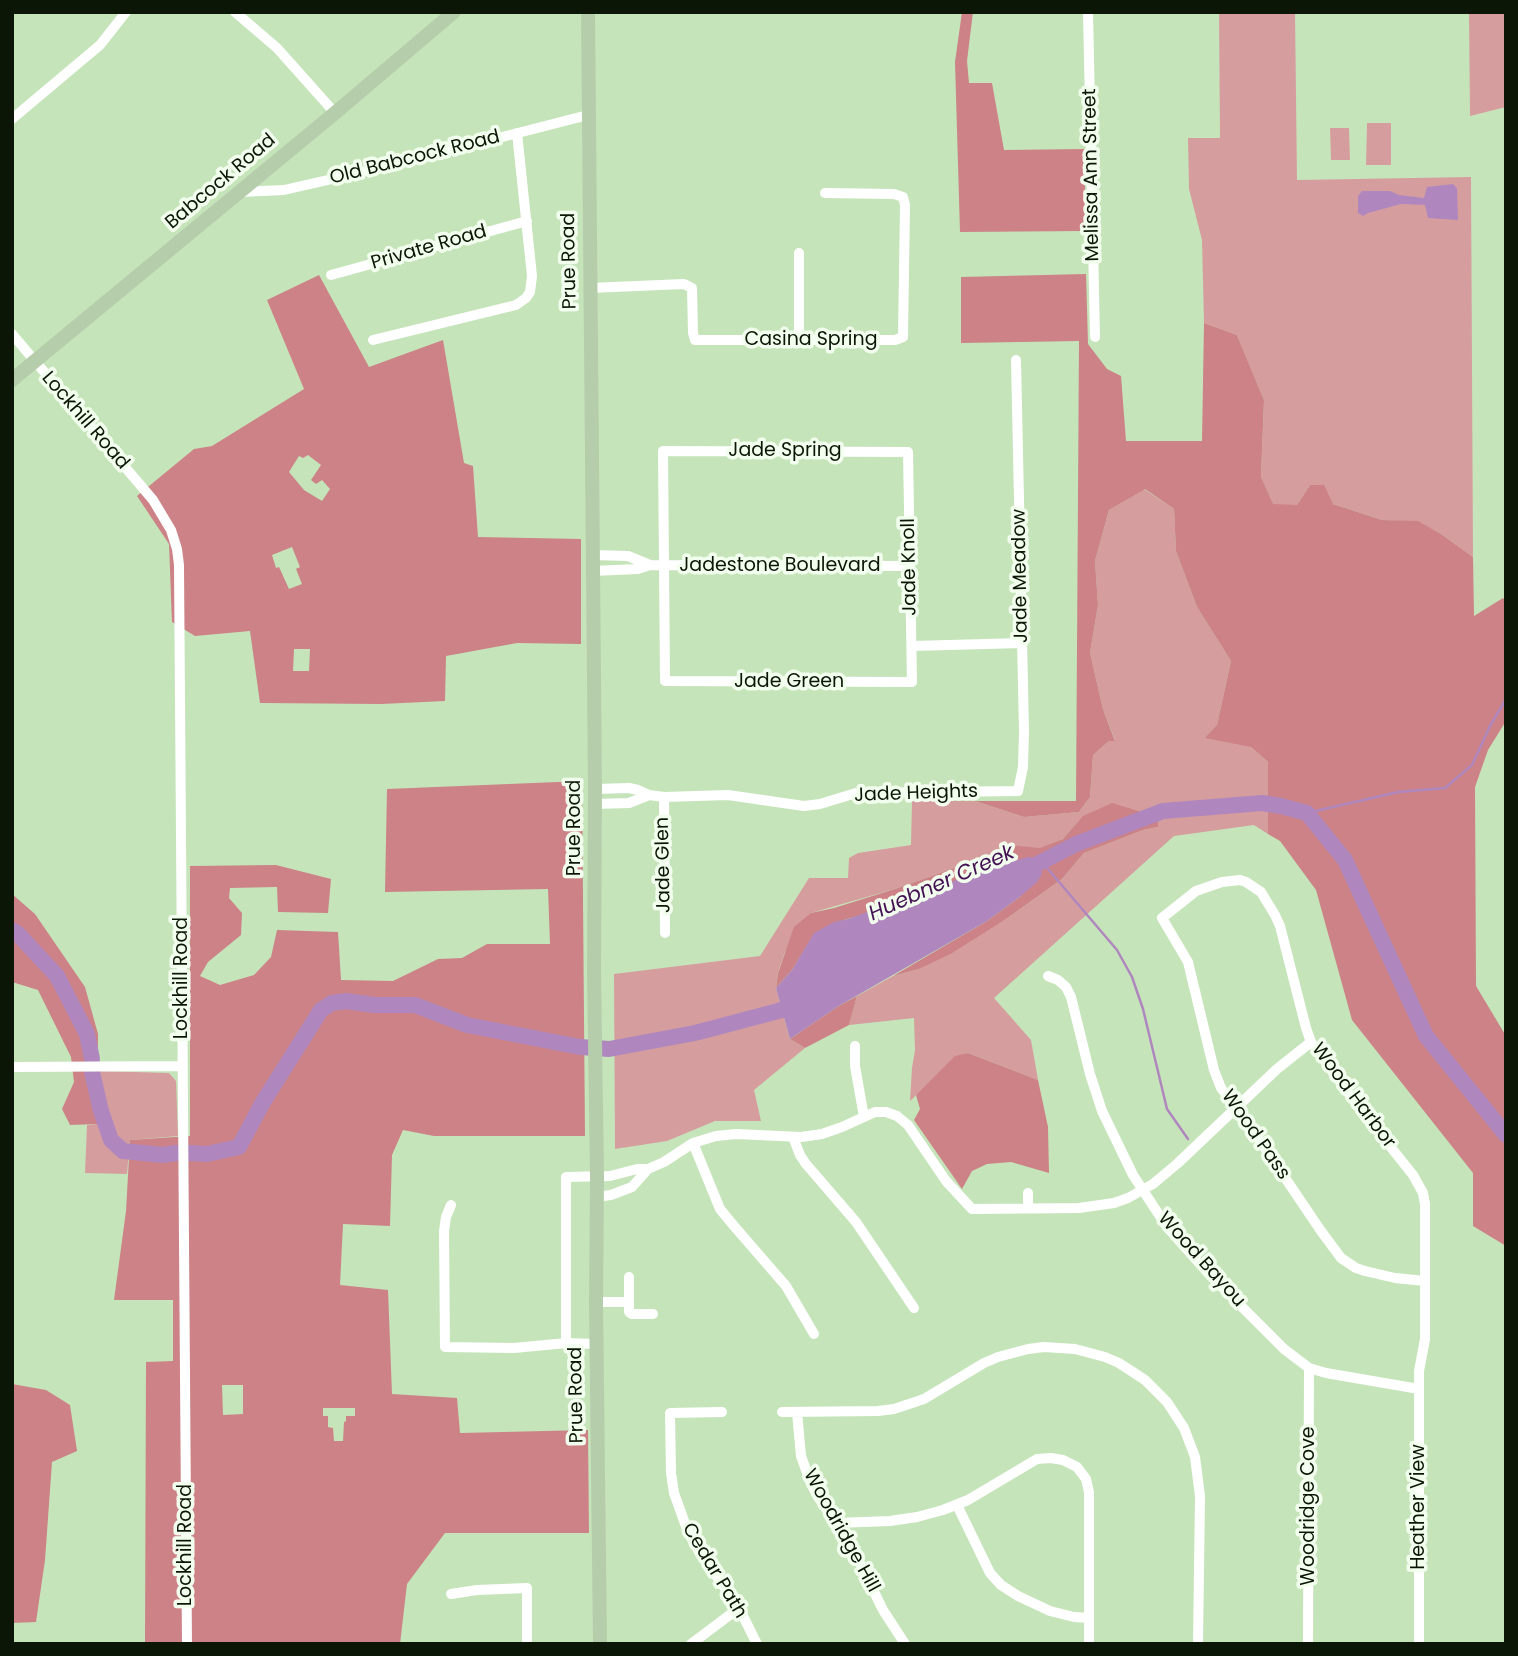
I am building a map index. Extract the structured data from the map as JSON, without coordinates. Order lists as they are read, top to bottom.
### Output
{
  "streets": {
    "main road": ["Babcock Road", "Prue Road"],
    "street": [
      "Old Babcock Road",
      "Melissa Ann Street",
      "Private Road",
      "Casina Spring",
      "Lockhill Road",
      "Jade Spring",
      "Jadestone Boulevard",
      "Jade Knoll",
      "Jade Meadow",
      "Jade Green",
      "Jade Heights",
      "Jade Glen",
      "Wood Harbor",
      "Wood Pass",
      "Wood Bayou",
      "Woodridge Cove",
      "Heather View",
      "Woodridge Hill",
      "Cedar Path"
    ]
  },
  "crossings": [
    ["Old Babcock Road", "Babcock Road"],
    ["Old Babcock Road", "Prue Road"],
    ["Babcock Road", "Lockhill Road"],
    ["Prue Road", "Casina Spring"],
    ["Prue Road", "Jadestone Boulevard"],
    ["Prue Road", "Jade Heights"],
    ["Jade Spring", "Jadestone Boulevard"],
    ["Jade Spring", "Jade Knoll"],
    ["Jade Spring", "Jade Green"],
    ["Jadestone Boulevard", "Jade Knoll"],
    ["Jadestone Boulevard", "Jade Green"],
    ["Jade Knoll", "Jade Green"],
    ["Jade Meadow", "Jade Heights"],
    ["Jade Heights", "Jade Glen"],
    ["Wood Harbor", "Wood Pass"],
    ["Wood Harbor", "Heather View"],
    ["Wood Bayou", "Woodridge Cove"]
  ],
  "water": ["Huebner Creek"]
}
